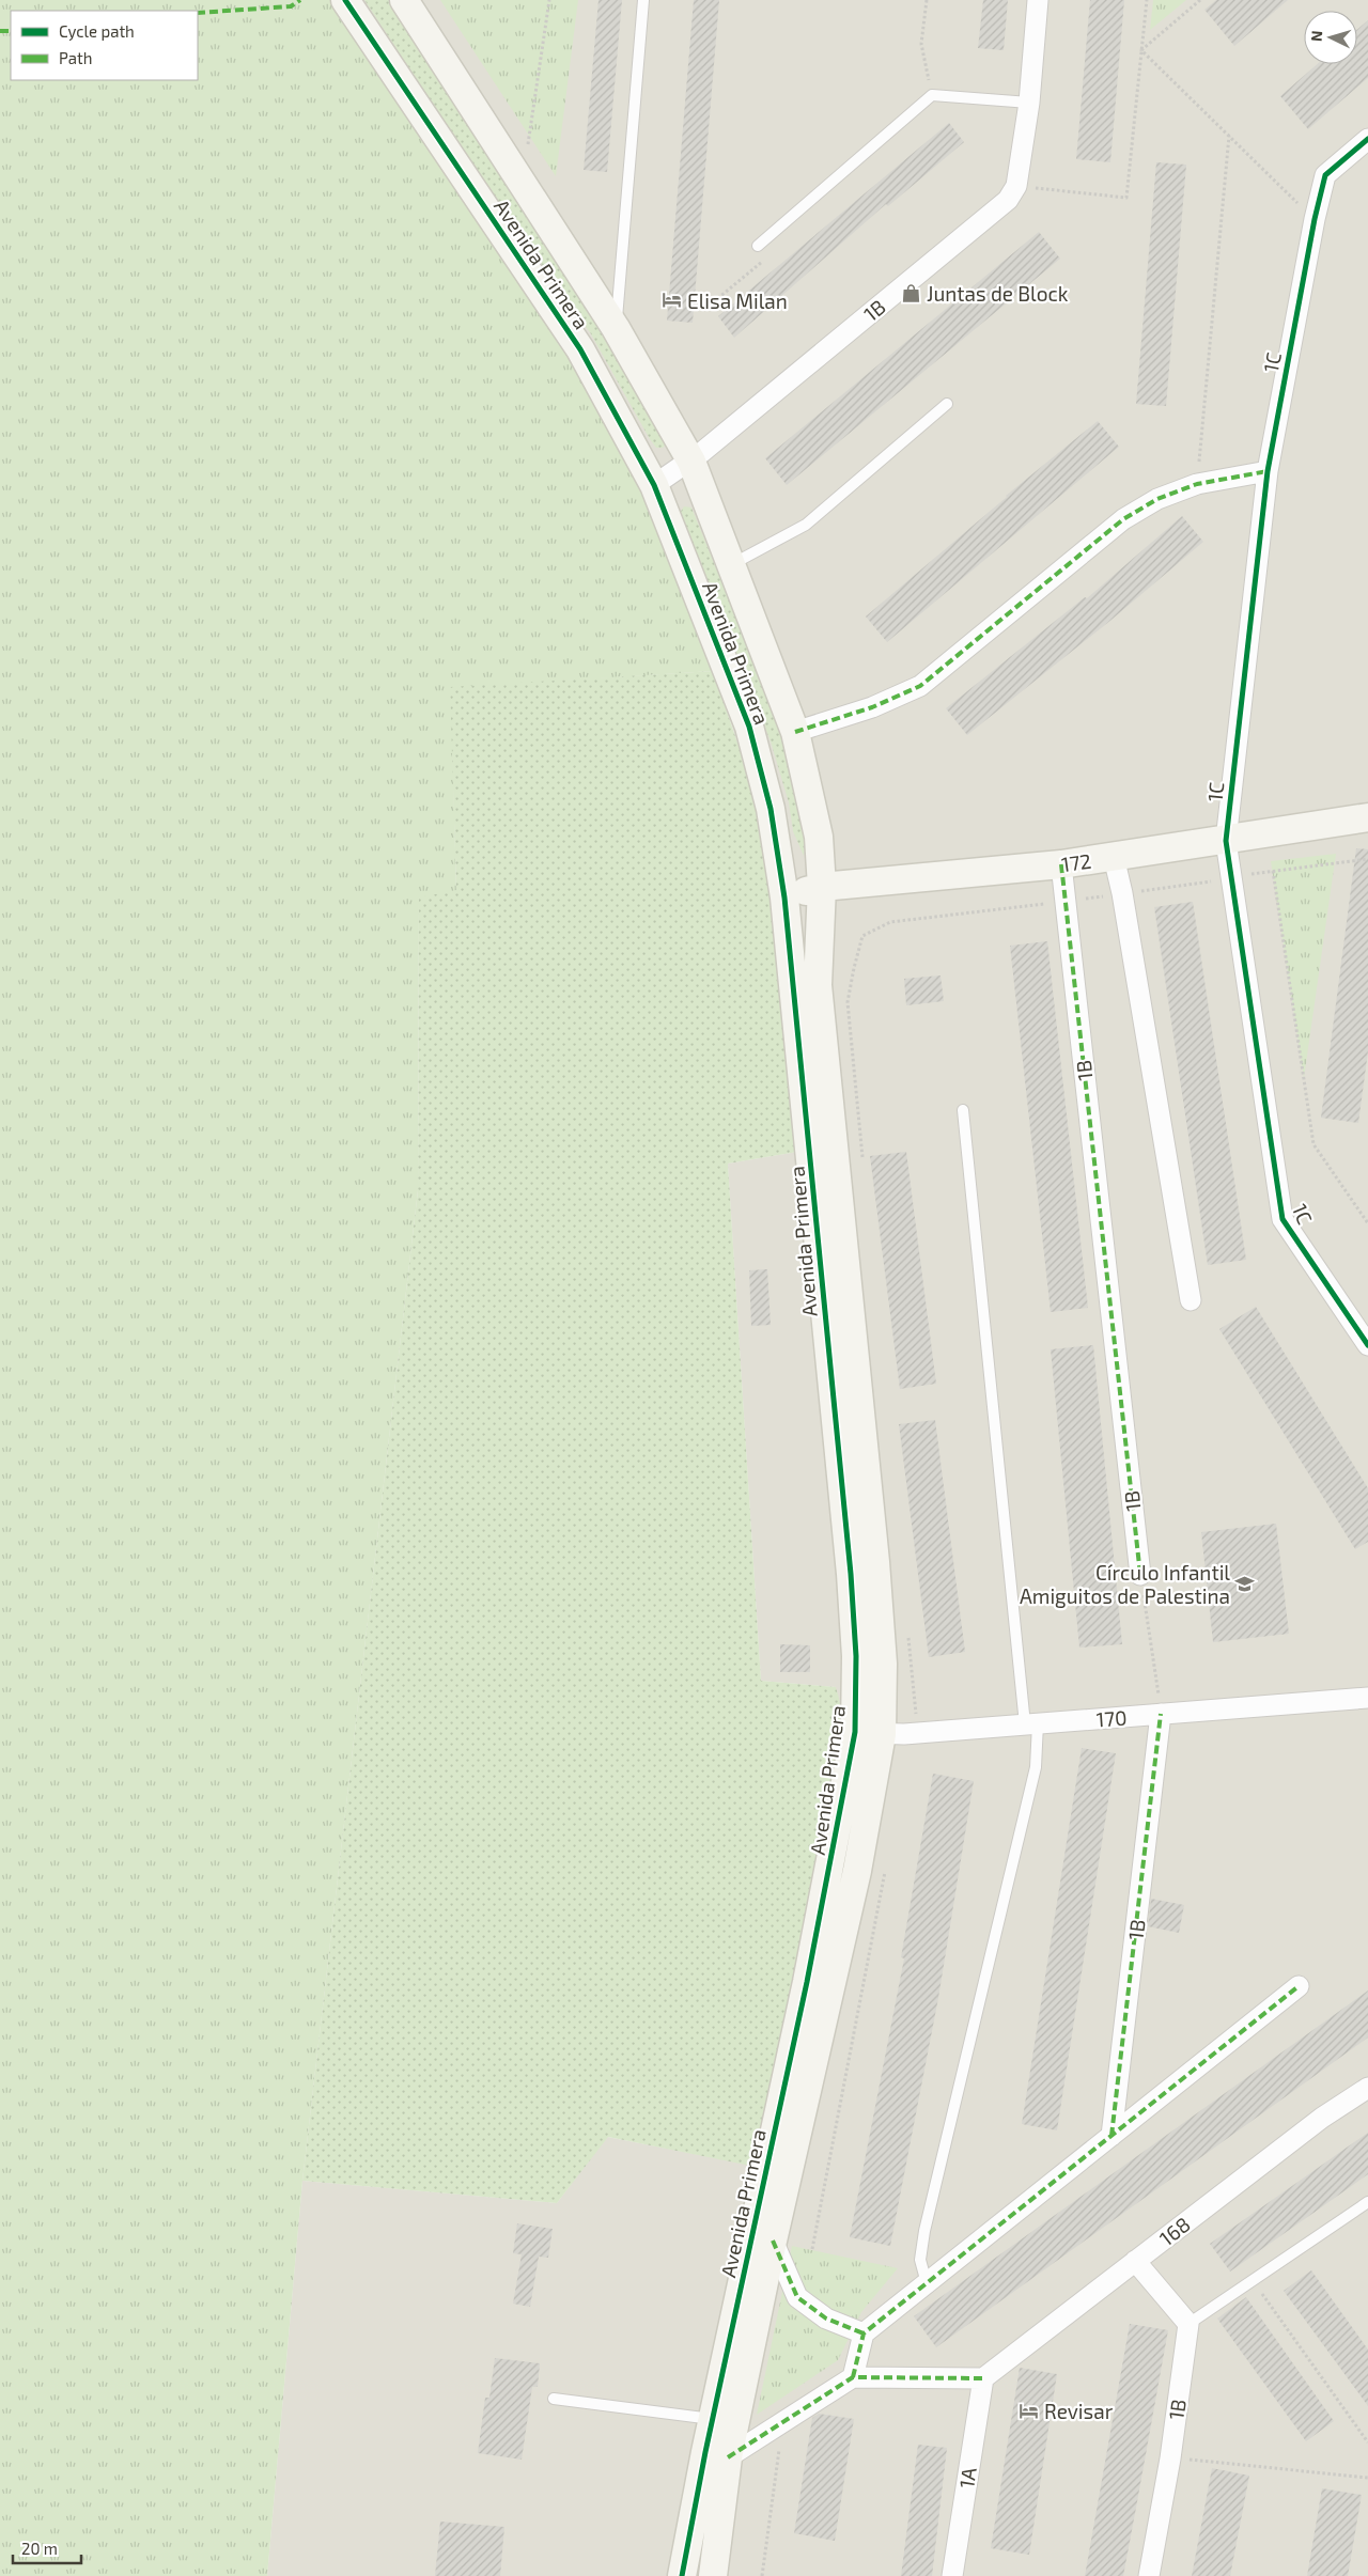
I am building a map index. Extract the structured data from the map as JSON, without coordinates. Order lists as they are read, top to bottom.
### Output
{
  "streets": {
    "street": [
      "Avenida Primera",
      "1B",
      "1C",
      "172",
      "170",
      "168",
      "1A"
    ]
  },
  "crossings": [
    ["Avenida Primera", "1B"],
    ["Avenida Primera", "172"],
    ["Avenida Primera", "170"],
    ["1B", "172"],
    ["1B", "170"],
    ["1C", "172"],
    ["168", "1A"]
  ],
  "places": {
    "shop": ["Juntas de Block"],
    "hotel": ["Elisa Milan", "Revisar"],
    "school or university": ["Círculo Infantil Amiguitos de Palestina"]
  },
  "legend": ["Cycle path", "Path"],
  "scale_bar": "20 m",
  "north": "left"
}
